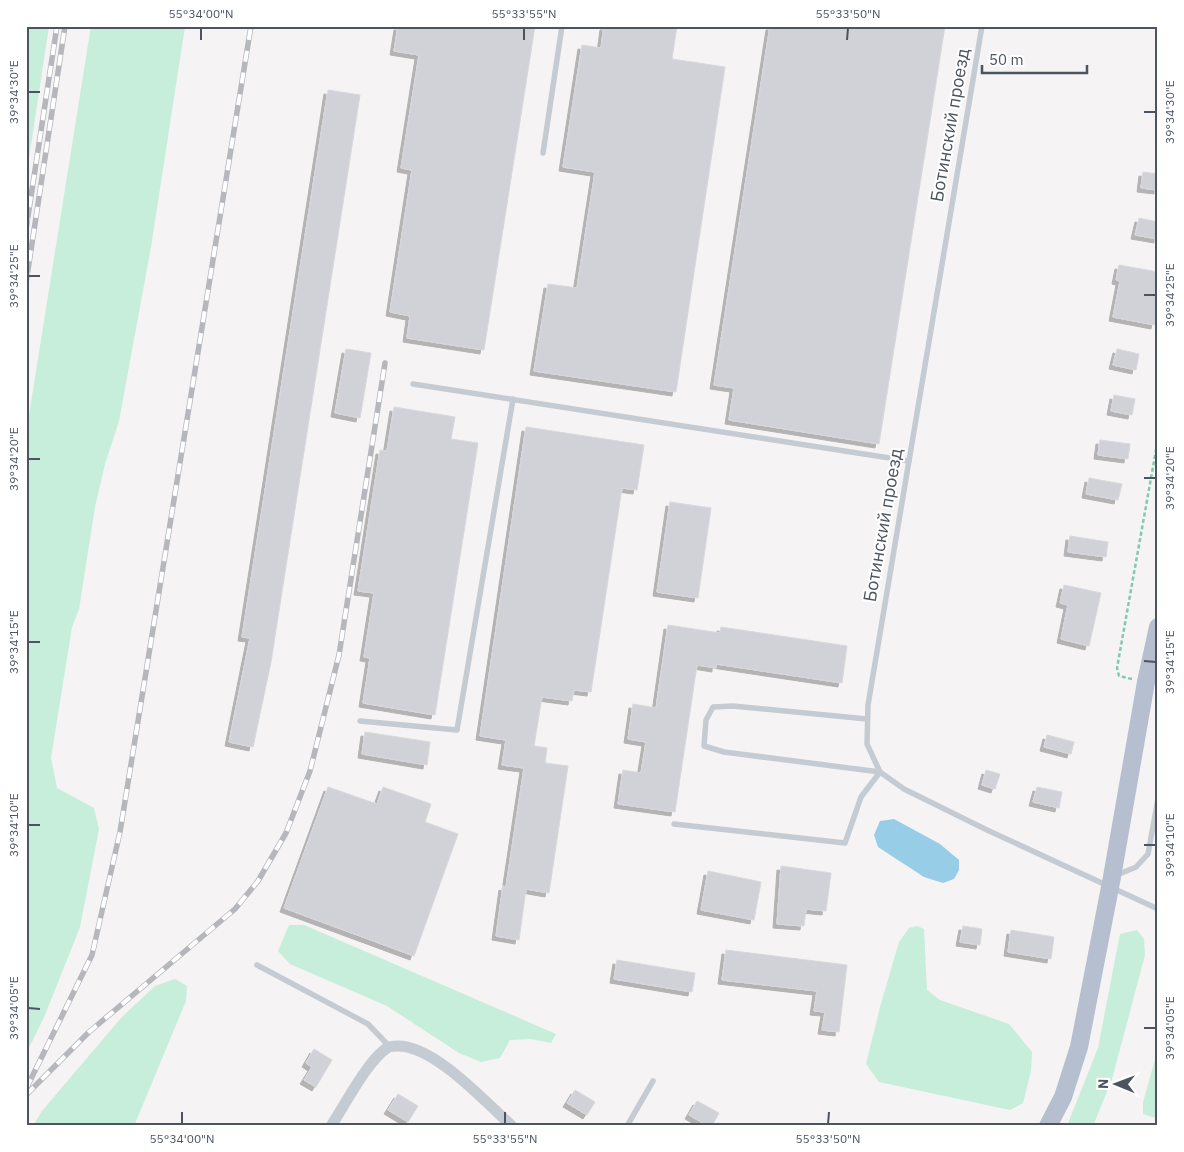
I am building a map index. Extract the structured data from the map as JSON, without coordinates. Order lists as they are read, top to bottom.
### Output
{
  "streets": {
    "lane": ["Ботинский проезд"]
  },
  "scale_bar": "50 m",
  "north": "left",
  "coordinates": [
    "55°34'00\"N",
    "55°33'55\"N",
    "55°33'50\"N",
    "39°34'30\"E",
    "39°34'25\"E",
    "39°34'20\"E",
    "39°34'15\"E",
    "39°34'10\"E",
    "39°34'05\"E"
  ]
}
